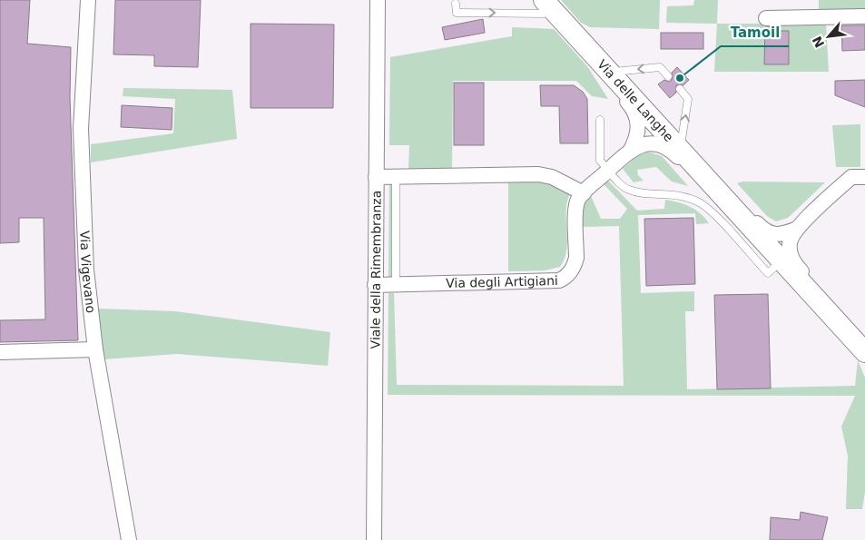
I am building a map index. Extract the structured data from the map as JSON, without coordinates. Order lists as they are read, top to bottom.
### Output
{
  "streets": {
    "main road": ["Via delle Langhe"],
    "street": ["Viale della Rimembranza", "Via Vigevano", "Via degli Artigiani"]
  },
  "crossings": [
    ["Viale della Rimembranza", "Via degli Artigiani"]
  ],
  "places": ["Tamoil"],
  "north": "bottom left"
}
